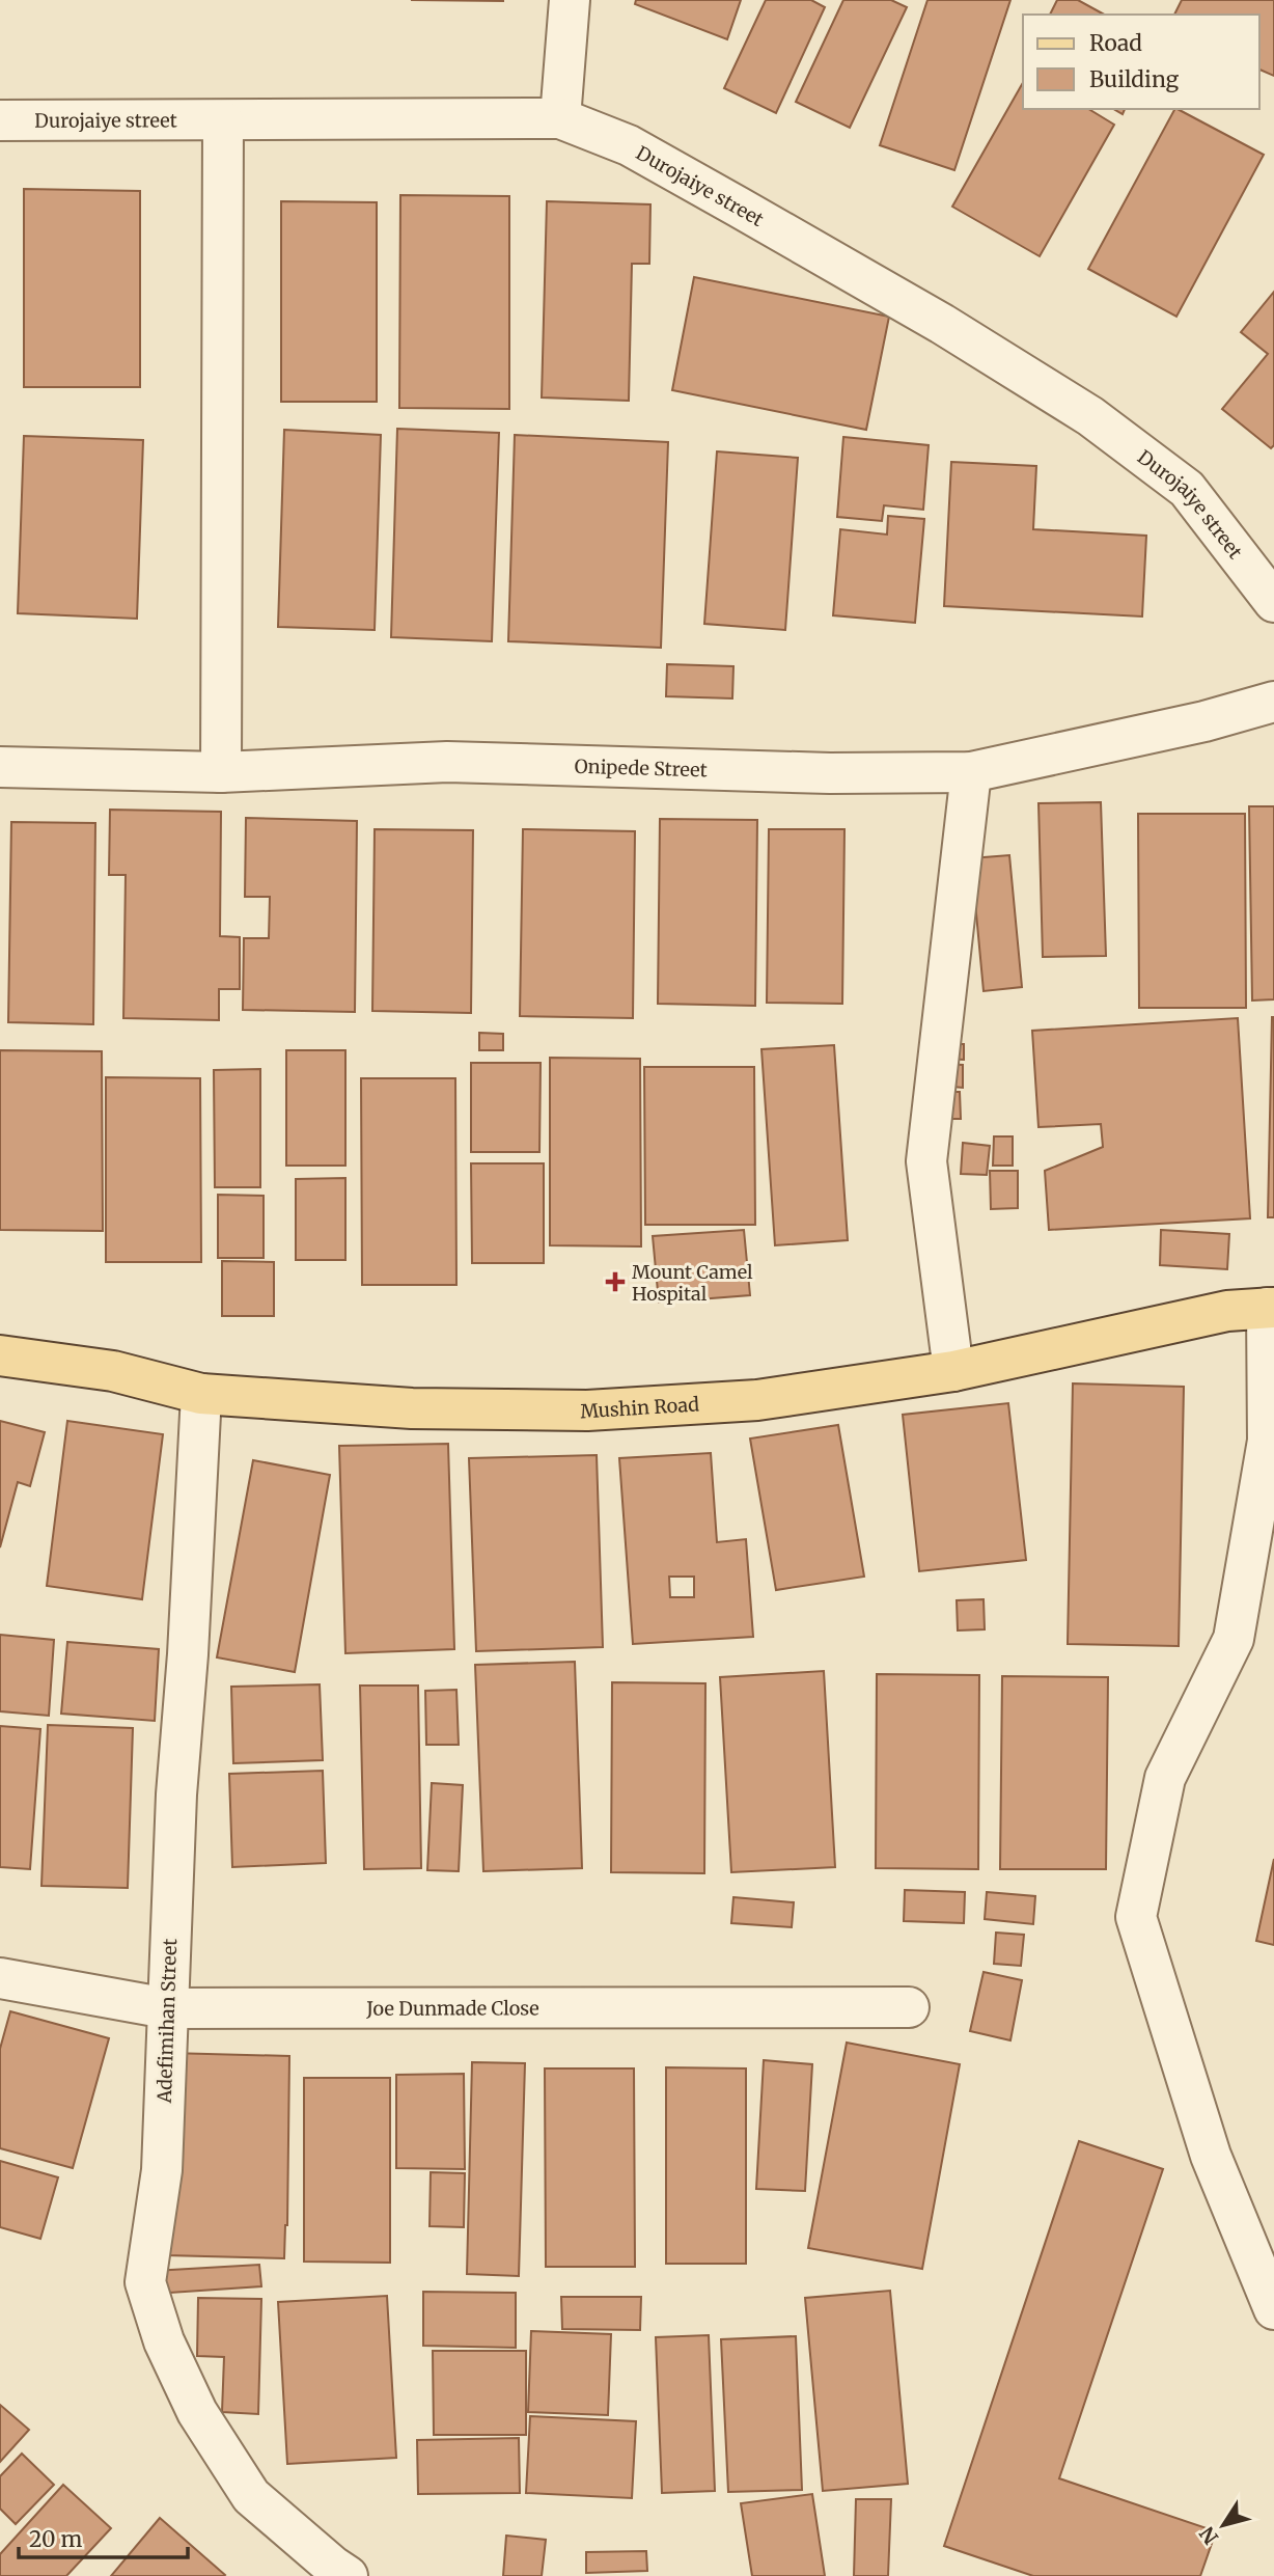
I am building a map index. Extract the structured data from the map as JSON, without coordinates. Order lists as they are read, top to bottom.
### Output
{
  "streets": {
    "main road": ["Mushin Road"],
    "street": [
      "Durojaiye street",
      "Onipede Street",
      "Joe Dunmade Close",
      "Adefimihan Street"
    ]
  },
  "crossings": [
    ["Mushin Road", "Adefimihan Street"],
    ["Joe Dunmade Close", "Adefimihan Street"]
  ],
  "places": {
    "health": ["Mount Camel Hospital"]
  },
  "legend": ["Road", "Building"],
  "scale_bar": "20 m",
  "north": "bottom left"
}
